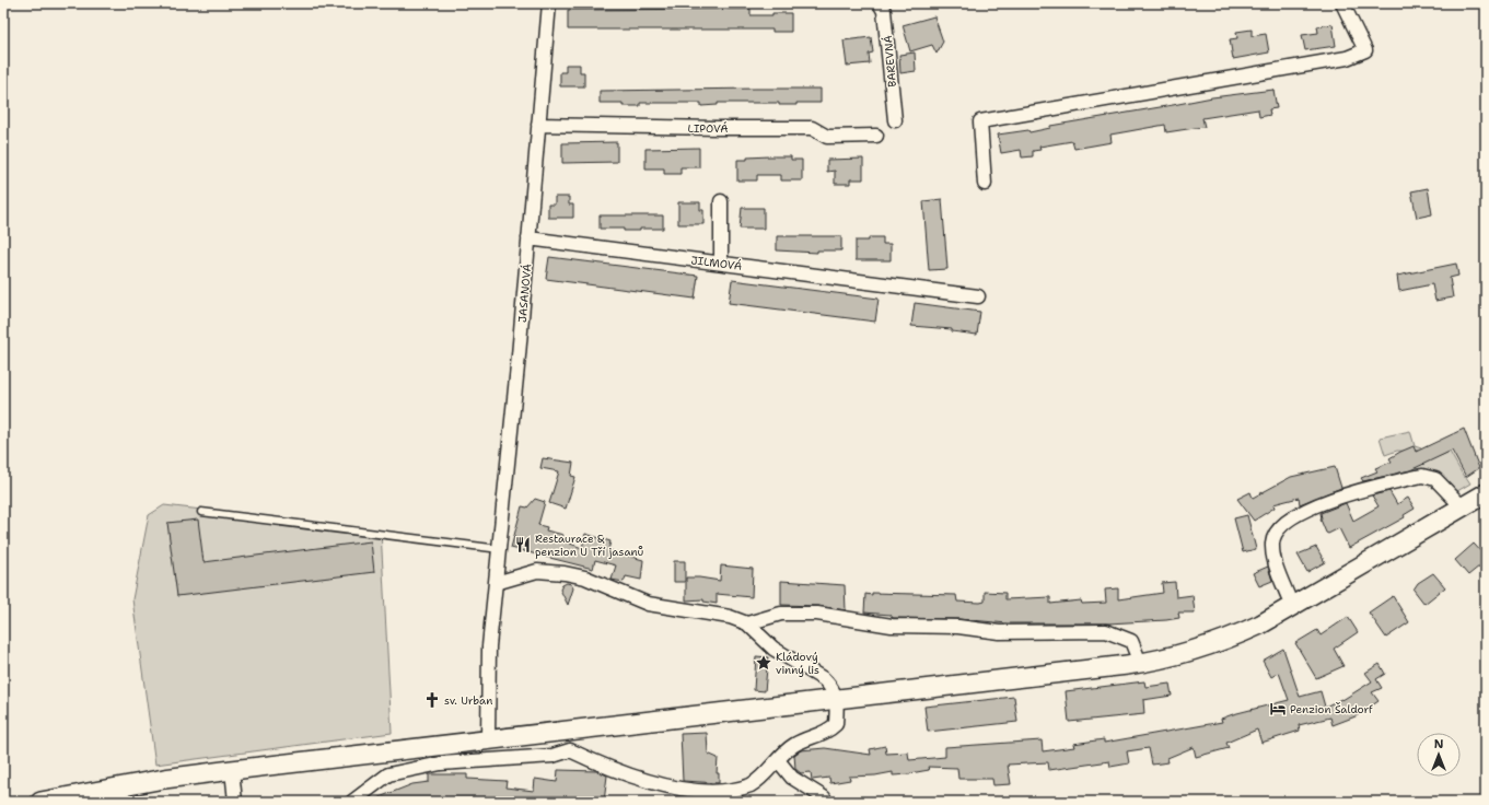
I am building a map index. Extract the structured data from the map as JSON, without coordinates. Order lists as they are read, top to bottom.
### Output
{
  "streets": {
    "street": [
      "BAREVNÁ",
      "LIPOVÁ",
      "JILMOVÁ",
      "JASANOVÁ"
    ]
  },
  "crossings": [
    ["LIPOVÁ", "JASANOVÁ"],
    ["JILMOVÁ", "JASANOVÁ"]
  ],
  "places": {
    "restaurant": ["Restaurace & penzion U Tří jasanů"],
    "place": ["Kládový vinný lis"],
    "church": ["sv. Urban"],
    "hotel": ["Penzion Šaldorf"]
  },
  "north": "top"
}
